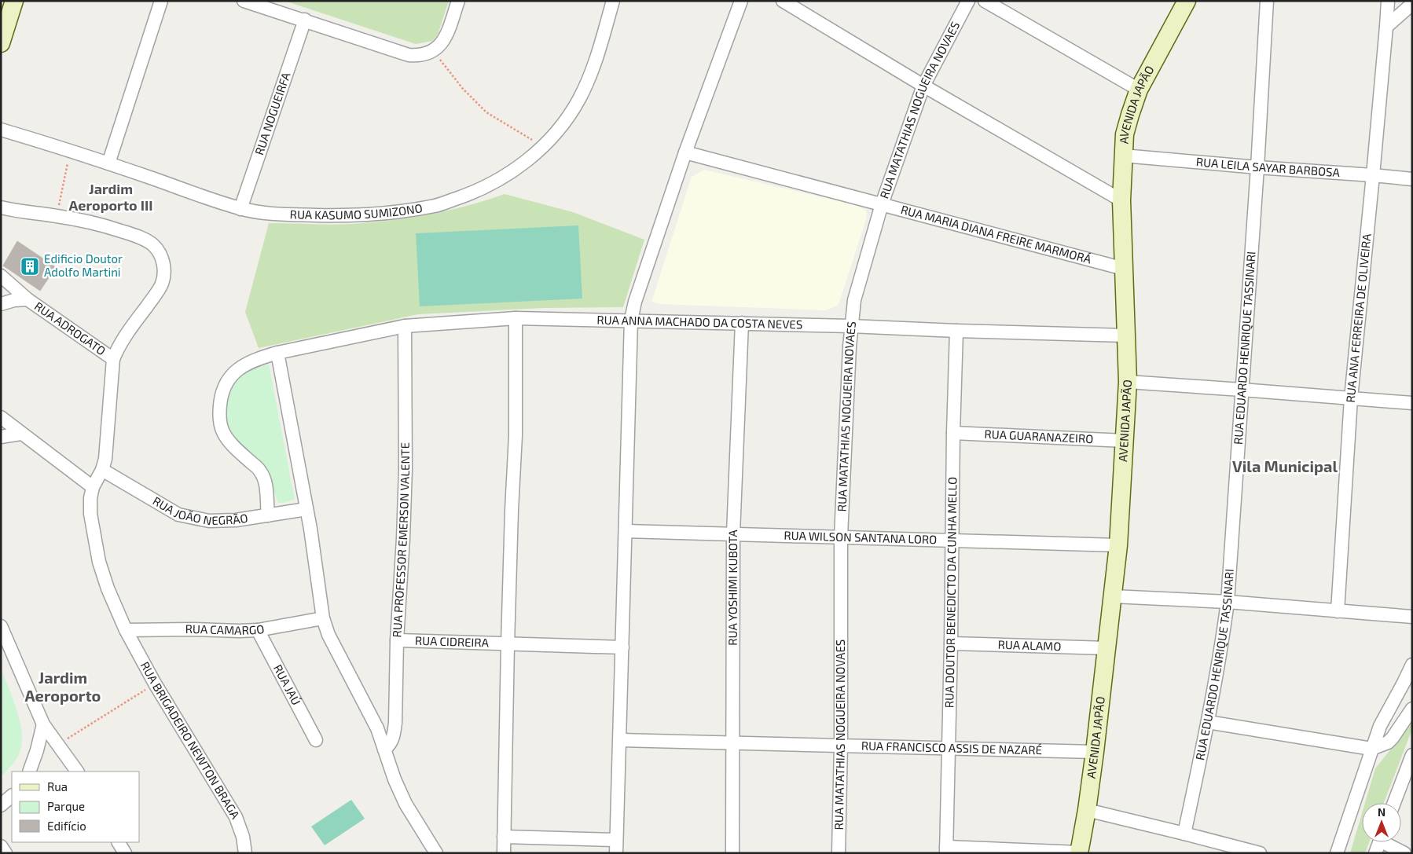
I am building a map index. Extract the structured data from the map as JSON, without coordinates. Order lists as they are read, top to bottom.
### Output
{
  "streets": {
    "main road": ["AVENIDA JAPÃO"],
    "street": [
      "RUA MATATHIAS NOGUEIRA NOVAES",
      "RUA NOGUEIRFA",
      "RUA LEILA SAYAR BARBOSA",
      "RUA KASUMO SUMIZONO",
      "RUA MARIA DIANA FREIRE MARMORÁ",
      "RUA ANA FERREIRA DE OLIVEIRA",
      "RUA ANNA MACHADO DA COSTA NEVES",
      "RUA ADROGATO",
      "RUA EDUARDO HENRIQUE TASSINARI",
      "RUA GUARANAZEIRO",
      "RUA JOÃO NEGRÃO",
      "RUA WILSON SANTANA LORO",
      "RUA PROFESSOR EMERSON VALENTE",
      "RUA YOSHIMI KUBOTA",
      "RUA DOUTOR BENEDICTO DA CUNHA MELLO",
      "RUA CAMARGO",
      "RUA CIDREIRA",
      "RUA ALAMO",
      "RUA JAÚ",
      "RUA BRIGADEIRO NEWTON BRAGA",
      "RUA FRANCISCO ASSIS DE NAZARÉ"
    ]
  },
  "crossings": [
    ["AVENIDA JAPÃO", "RUA LEILA SAYAR BARBOSA"],
    ["AVENIDA JAPÃO", "RUA MARIA DIANA FREIRE MARMORÁ"],
    ["AVENIDA JAPÃO", "RUA ANNA MACHADO DA COSTA NEVES"],
    ["AVENIDA JAPÃO", "RUA GUARANAZEIRO"],
    ["AVENIDA JAPÃO", "RUA WILSON SANTANA LORO"],
    ["AVENIDA JAPÃO", "RUA ALAMO"],
    ["AVENIDA JAPÃO", "RUA FRANCISCO ASSIS DE NAZARÉ"],
    ["RUA MATATHIAS NOGUEIRA NOVAES", "RUA MARIA DIANA FREIRE MARMORÁ"],
    ["RUA MATATHIAS NOGUEIRA NOVAES", "RUA ANNA MACHADO DA COSTA NEVES"],
    ["RUA MATATHIAS NOGUEIRA NOVAES", "RUA WILSON SANTANA LORO"],
    ["RUA MATATHIAS NOGUEIRA NOVAES", "RUA FRANCISCO ASSIS DE NAZARÉ"],
    ["RUA NOGUEIRFA", "RUA KASUMO SUMIZONO"],
    ["RUA LEILA SAYAR BARBOSA", "RUA ANA FERREIRA DE OLIVEIRA"],
    ["RUA LEILA SAYAR BARBOSA", "RUA EDUARDO HENRIQUE TASSINARI"],
    ["RUA ANNA MACHADO DA COSTA NEVES", "RUA JOÃO NEGRÃO"],
    ["RUA ANNA MACHADO DA COSTA NEVES", "RUA PROFESSOR EMERSON VALENTE"],
    ["RUA ANNA MACHADO DA COSTA NEVES", "RUA YOSHIMI KUBOTA"],
    ["RUA ANNA MACHADO DA COSTA NEVES", "RUA DOUTOR BENEDICTO DA CUNHA MELLO"],
    ["RUA GUARANAZEIRO", "RUA DOUTOR BENEDICTO DA CUNHA MELLO"],
    ["RUA WILSON SANTANA LORO", "RUA YOSHIMI KUBOTA"],
    ["RUA WILSON SANTANA LORO", "RUA DOUTOR BENEDICTO DA CUNHA MELLO"],
    ["RUA PROFESSOR EMERSON VALENTE", "RUA CIDREIRA"],
    ["RUA YOSHIMI KUBOTA", "RUA FRANCISCO ASSIS DE NAZARÉ"],
    ["RUA DOUTOR BENEDICTO DA CUNHA MELLO", "RUA ALAMO"],
    ["RUA DOUTOR BENEDICTO DA CUNHA MELLO", "RUA FRANCISCO ASSIS DE NAZARÉ"],
    ["RUA CAMARGO", "RUA JAÚ"],
    ["RUA CAMARGO", "RUA BRIGADEIRO NEWTON BRAGA"]
  ],
  "districts": ["Jardim Aeroporto III", "Vila Municipal", "Jardim Aeroporto"],
  "places": {
    "building": ["Edificio Doutor Adolfo Martini"]
  },
  "legend": ["Rua", "Parque", "Edifício"],
  "north": "top"
}
